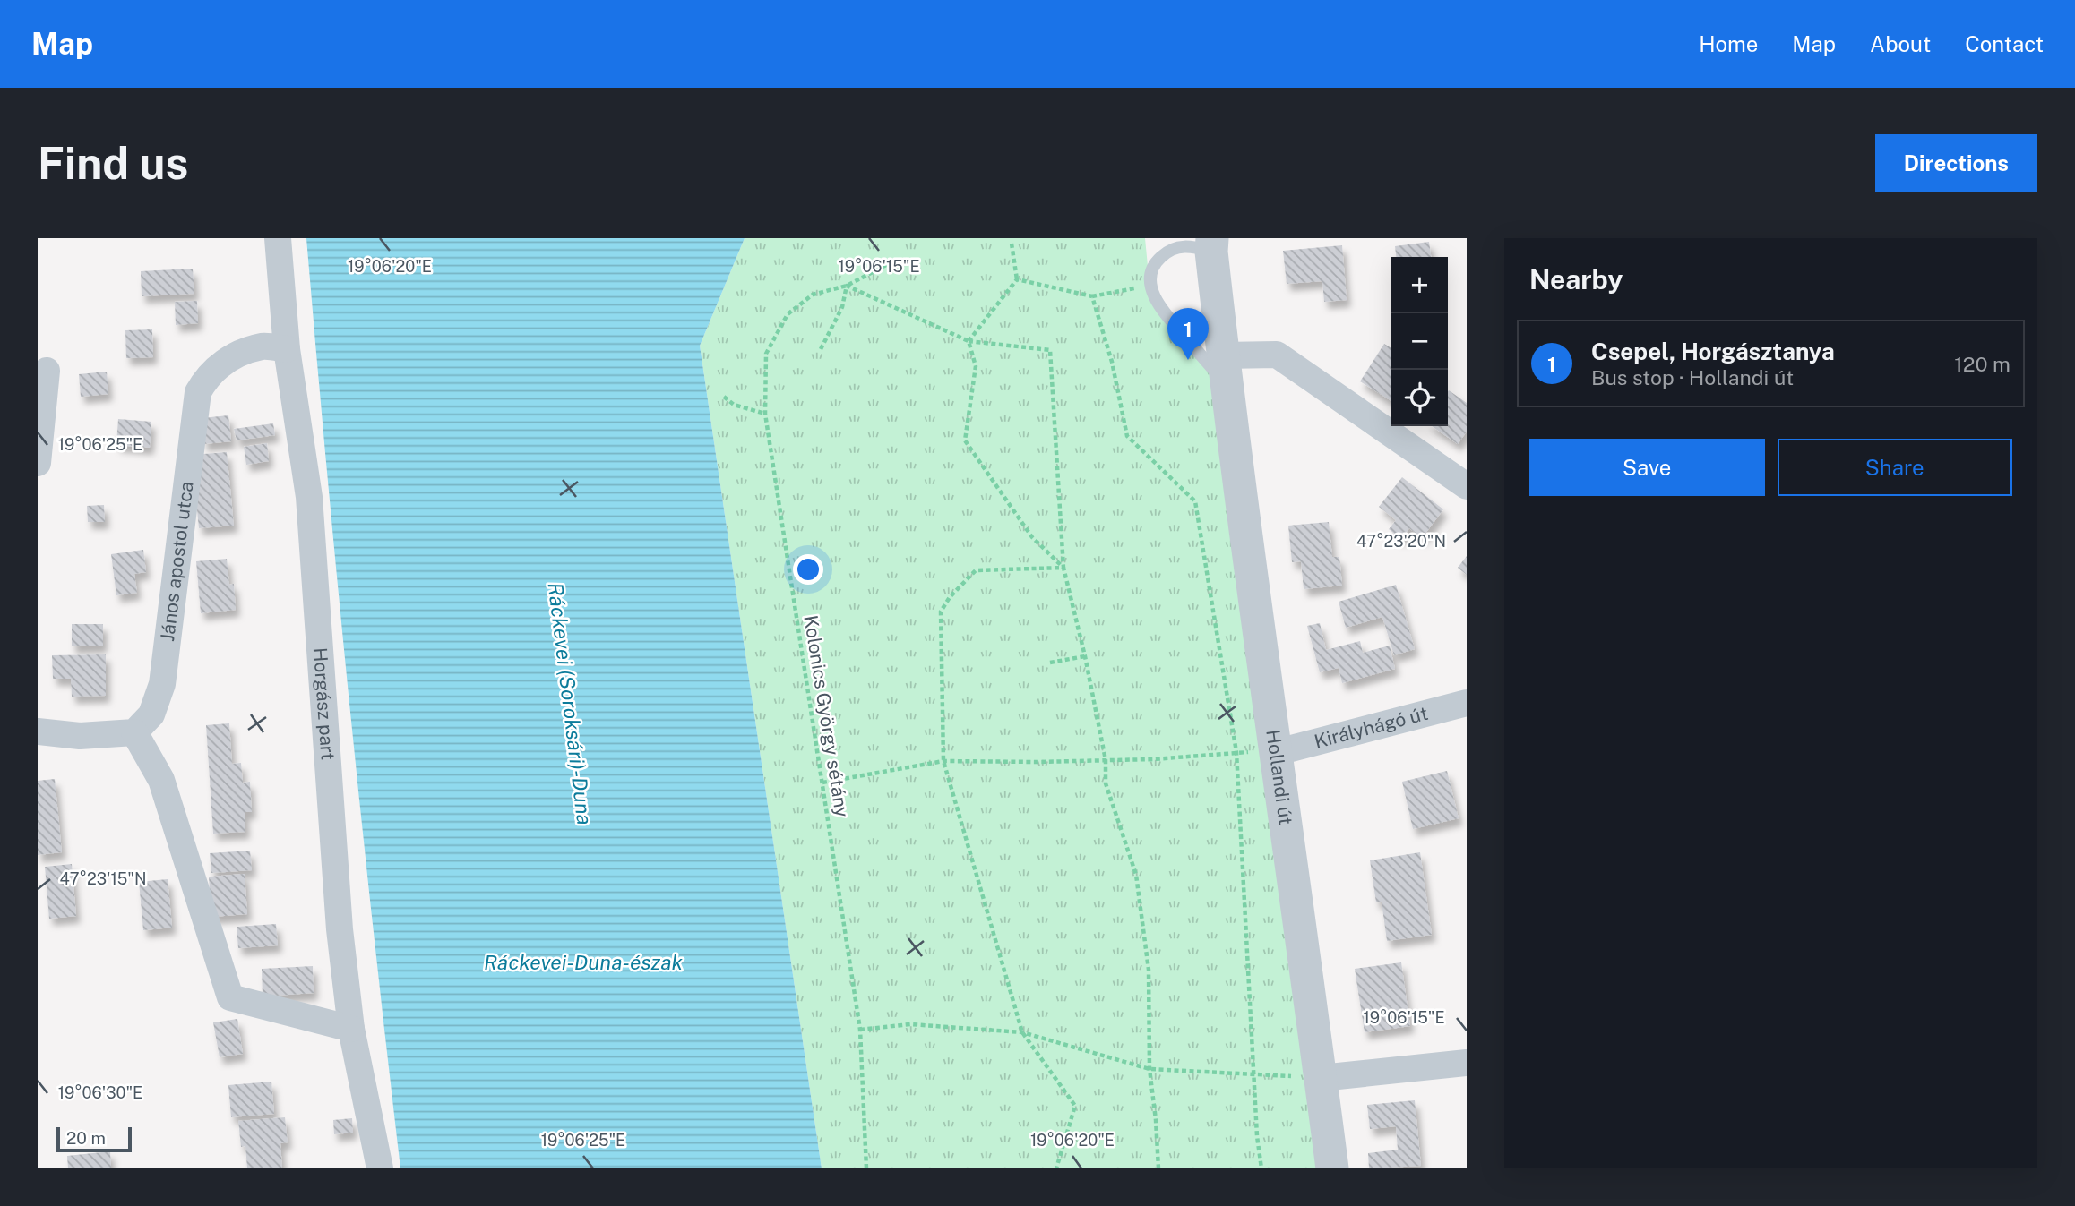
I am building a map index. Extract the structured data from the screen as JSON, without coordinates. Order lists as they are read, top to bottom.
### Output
{
  "streets": {
    "street": [
      "János apostol utca",
      "Horgász part",
      "Királyhágó út",
      "Hollandi út"
    ],
    "path": ["Kolonics György sétány"]
  },
  "crossings": [
    ["János apostol utca", "Horgász part"],
    ["Királyhágó út", "Hollandi út"]
  ],
  "water": ["Ráckevei (Soroksári)-Duna", "Ráckevei-Duna-észak"],
  "scale_bar": "20 m",
  "page": {
    "header": "Map",
    "nav": [
      "Home",
      "Map",
      "About",
      "Contact"
    ],
    "buttons": [
      "Directions",
      ["Save", "Share"]
    ],
    "title": "Find us",
    "heading": "Nearby",
    "map_buttons": ["+", "−"],
    "pins": "1",
    "list": [
      {
        "mark": "1",
        "name": "Csepel, Horgásztanya",
        "note": "Bus stop · Hollandi út",
        "value": "120 m"
      }
    ],
    "scale": "20 m"
  },
  "coordinates": [
    "19°06'20\"E",
    "19°06'15\"E",
    "19°06'25\"E",
    "47°23'20\"N",
    "47°23'15\"N",
    "19°06'30\"E"
  ]
}
